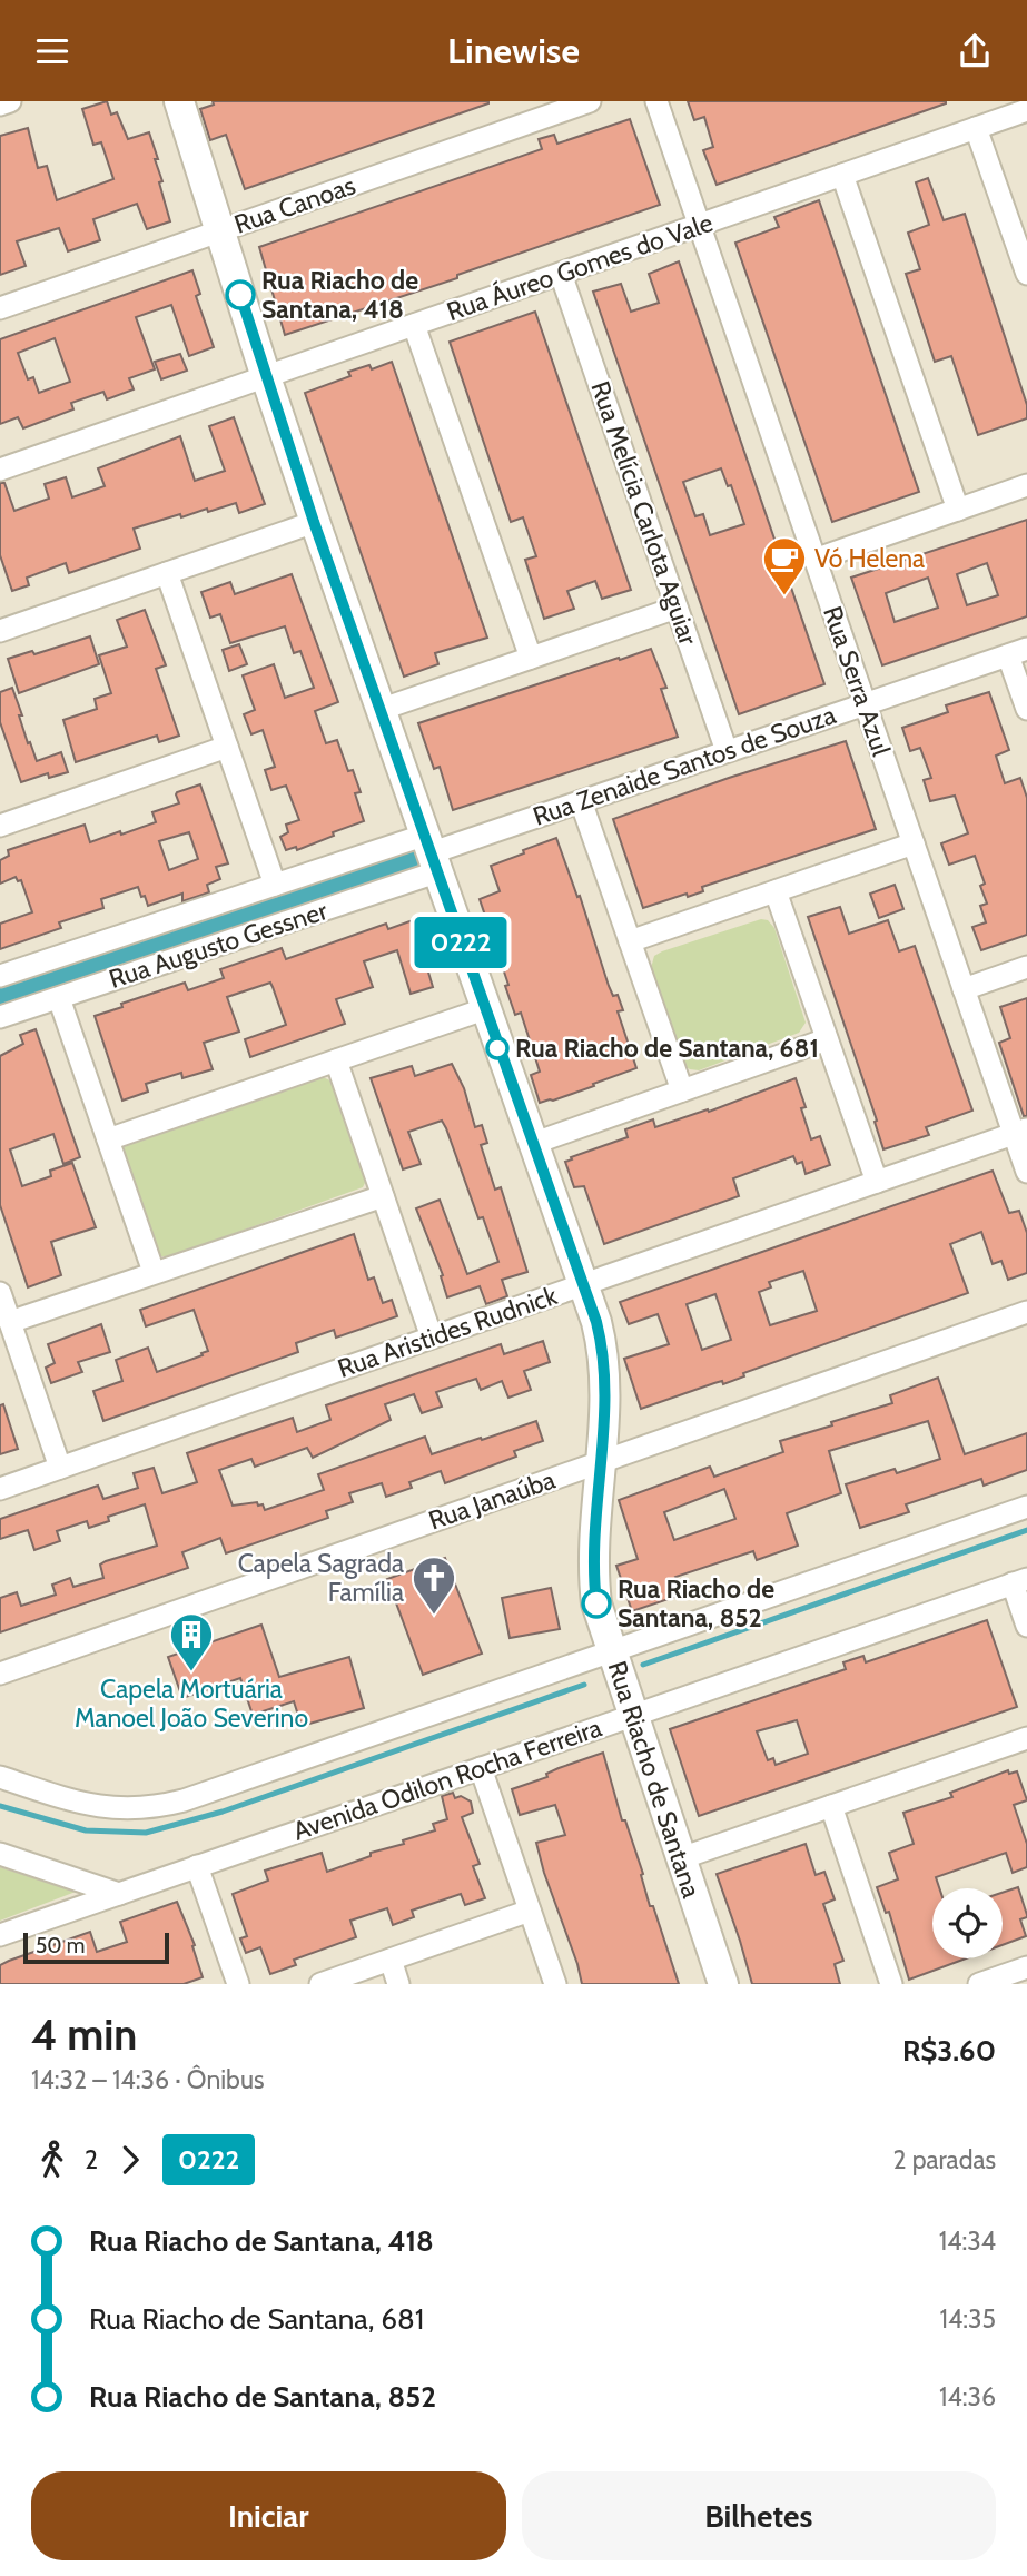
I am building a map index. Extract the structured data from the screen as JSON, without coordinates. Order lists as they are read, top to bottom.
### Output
{
  "streets": {
    "street": [
      "Rua Canoas",
      "Rua Áureo Gomes do Vale",
      "Rua Melícia Carlota Aguiar",
      "Rua Serra Azul",
      "Rua Zenaide Santos de Souza",
      "Rua Augusto Gessner",
      "Rua Aristides Rudnick",
      "Rua Janaúba",
      "Avenida Odilon Rocha Ferreira",
      "Rua Riacho de Santana"
    ]
  },
  "crossings": [
    ["Rua Canoas", "Rua Riacho de Santana"],
    ["Rua Áureo Gomes do Vale", "Rua Melícia Carlota Aguiar"],
    ["Rua Áureo Gomes do Vale", "Rua Serra Azul"],
    ["Rua Áureo Gomes do Vale", "Rua Riacho de Santana"],
    ["Rua Melícia Carlota Aguiar", "Rua Zenaide Santos de Souza"],
    ["Rua Serra Azul", "Rua Zenaide Santos de Souza"],
    ["Rua Serra Azul", "Rua Aristides Rudnick"],
    ["Rua Zenaide Santos de Souza", "Rua Augusto Gessner"],
    ["Rua Zenaide Santos de Souza", "Rua Riacho de Santana"],
    ["Rua Augusto Gessner", "Rua Riacho de Santana"],
    ["Rua Aristides Rudnick", "Rua Riacho de Santana"],
    ["Rua Janaúba", "Rua Riacho de Santana"],
    ["Avenida Odilon Rocha Ferreira", "Rua Riacho de Santana"]
  ],
  "places": {
    "other": ["Rua Riacho de Santana, 418", "Rua Riacho de Santana, 681", "Rua Riacho de Santana, 852"],
    "cafe": ["Vó Helena"],
    "church": ["Capela Sagrada Família"],
    "building": ["Capela Mortuária Manoel João Severino"]
  },
  "lines": ["bus line 0222"],
  "scale_bar": "50 m",
  "page": {
    "header": "Linewise",
    "on_map": "0222",
    "scale": "50 m",
    "heading": ["4 min", "14:32 – 14:36 · Ônibus", "R$3.60"],
    "legs": ["2", "0222", "2 paradas"],
    "list": [
      {
        "name": "Rua Riacho de Santana, 418",
        "value": "14:34"
      },
      {
        "name": "Rua Riacho de Santana, 681",
        "value": "14:35"
      },
      {
        "name": "Rua Riacho de Santana, 852",
        "value": "14:36"
      }
    ],
    "buttons": ["Iniciar", "Bilhetes"]
  }
}
